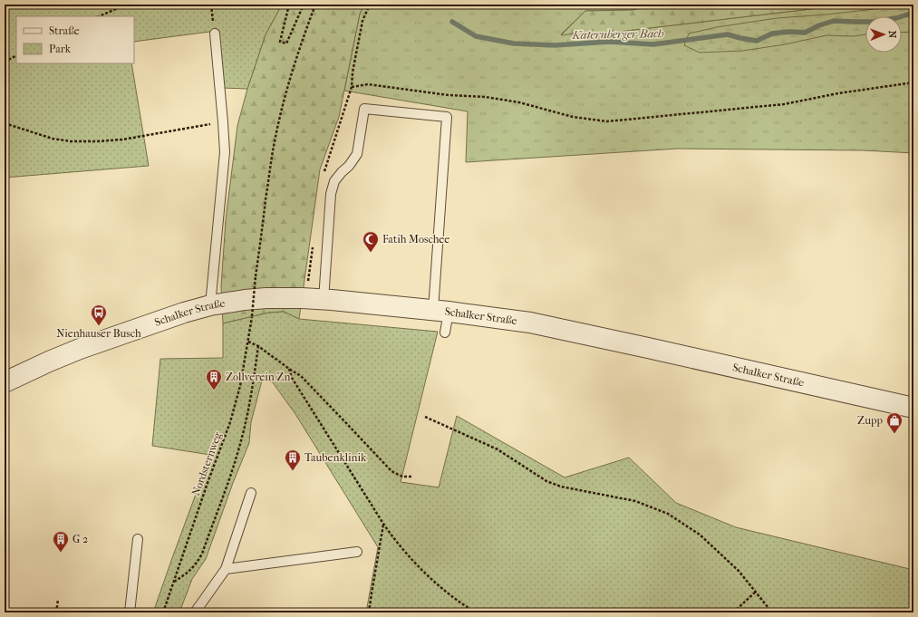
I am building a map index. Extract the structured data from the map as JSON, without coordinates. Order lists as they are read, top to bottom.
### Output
{
  "streets": {
    "street": ["Schalker Straße"],
    "path": ["Nordsternweg"]
  },
  "water": ["Katernberger Bach"],
  "places": {
    "mosque": ["Fatih Moschee"],
    "bus stop": ["Nienhauser Busch"],
    "building": ["Zollverein Zn", "Taubenklinik", "G 2"],
    "shop": ["Zupp"]
  },
  "legend": ["Straße", "Park"],
  "north": "right"
}
